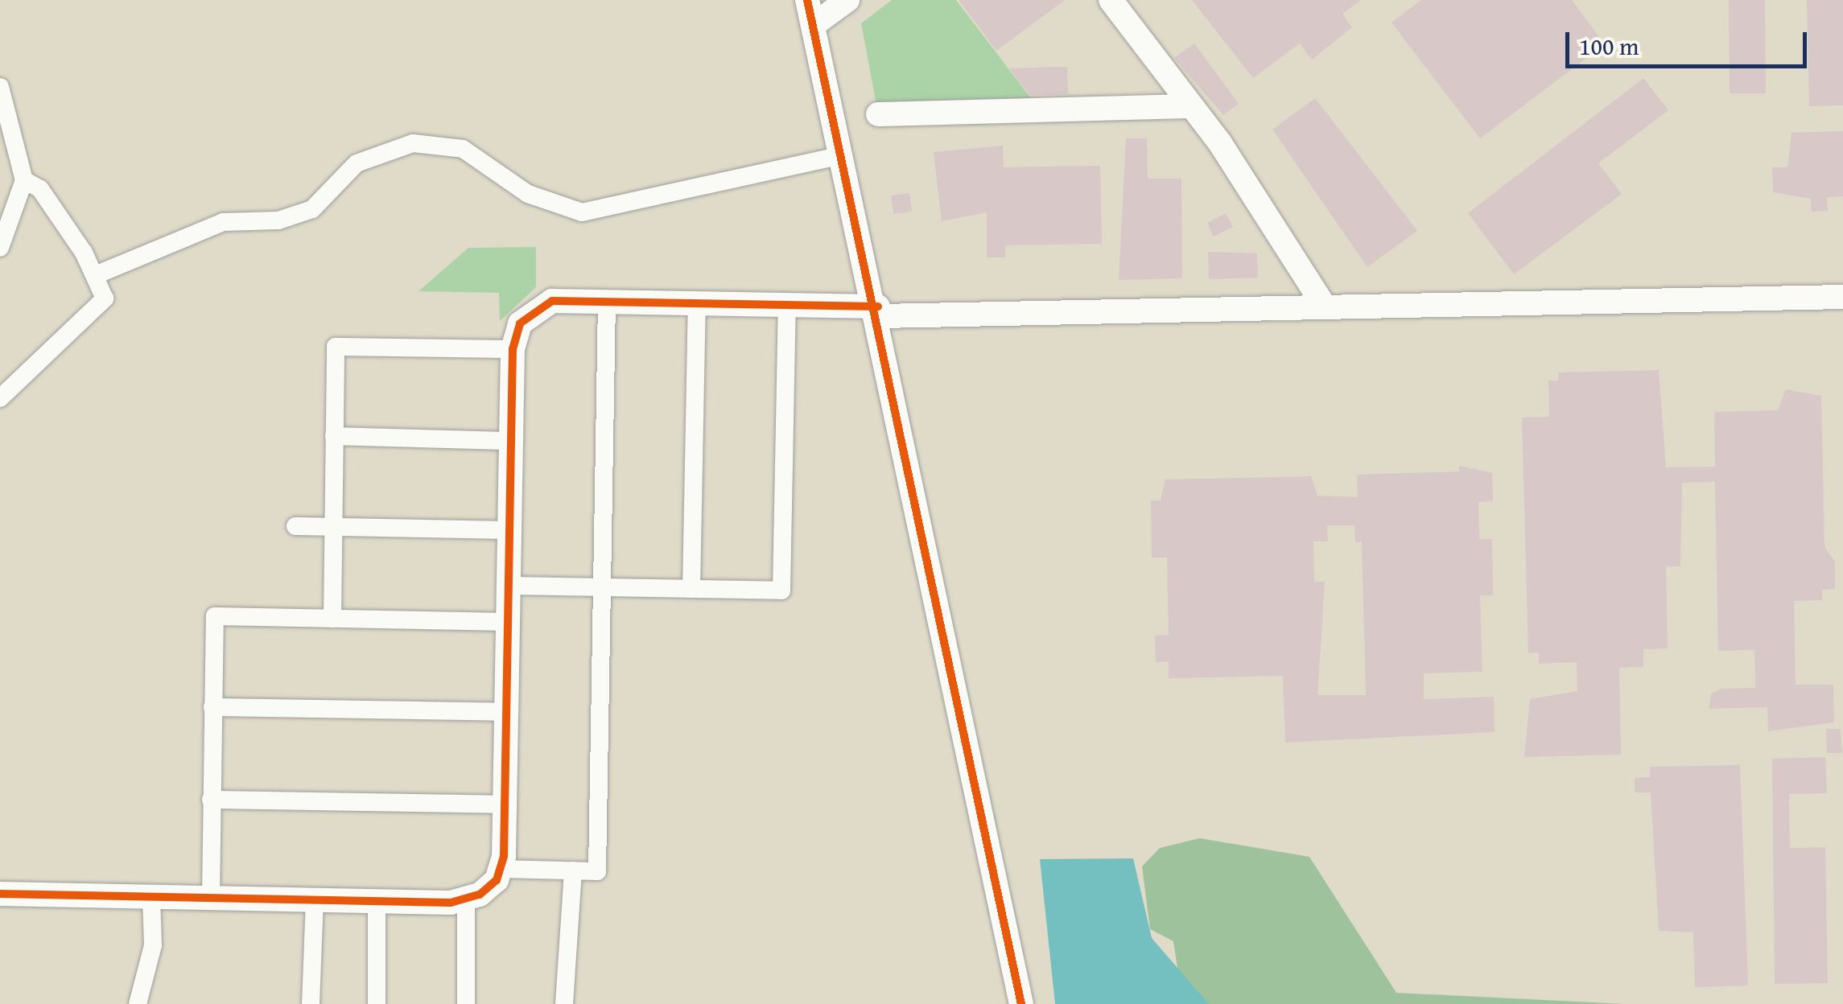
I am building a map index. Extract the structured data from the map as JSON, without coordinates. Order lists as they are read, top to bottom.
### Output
{
  "scale_bar": "100 m"
}
